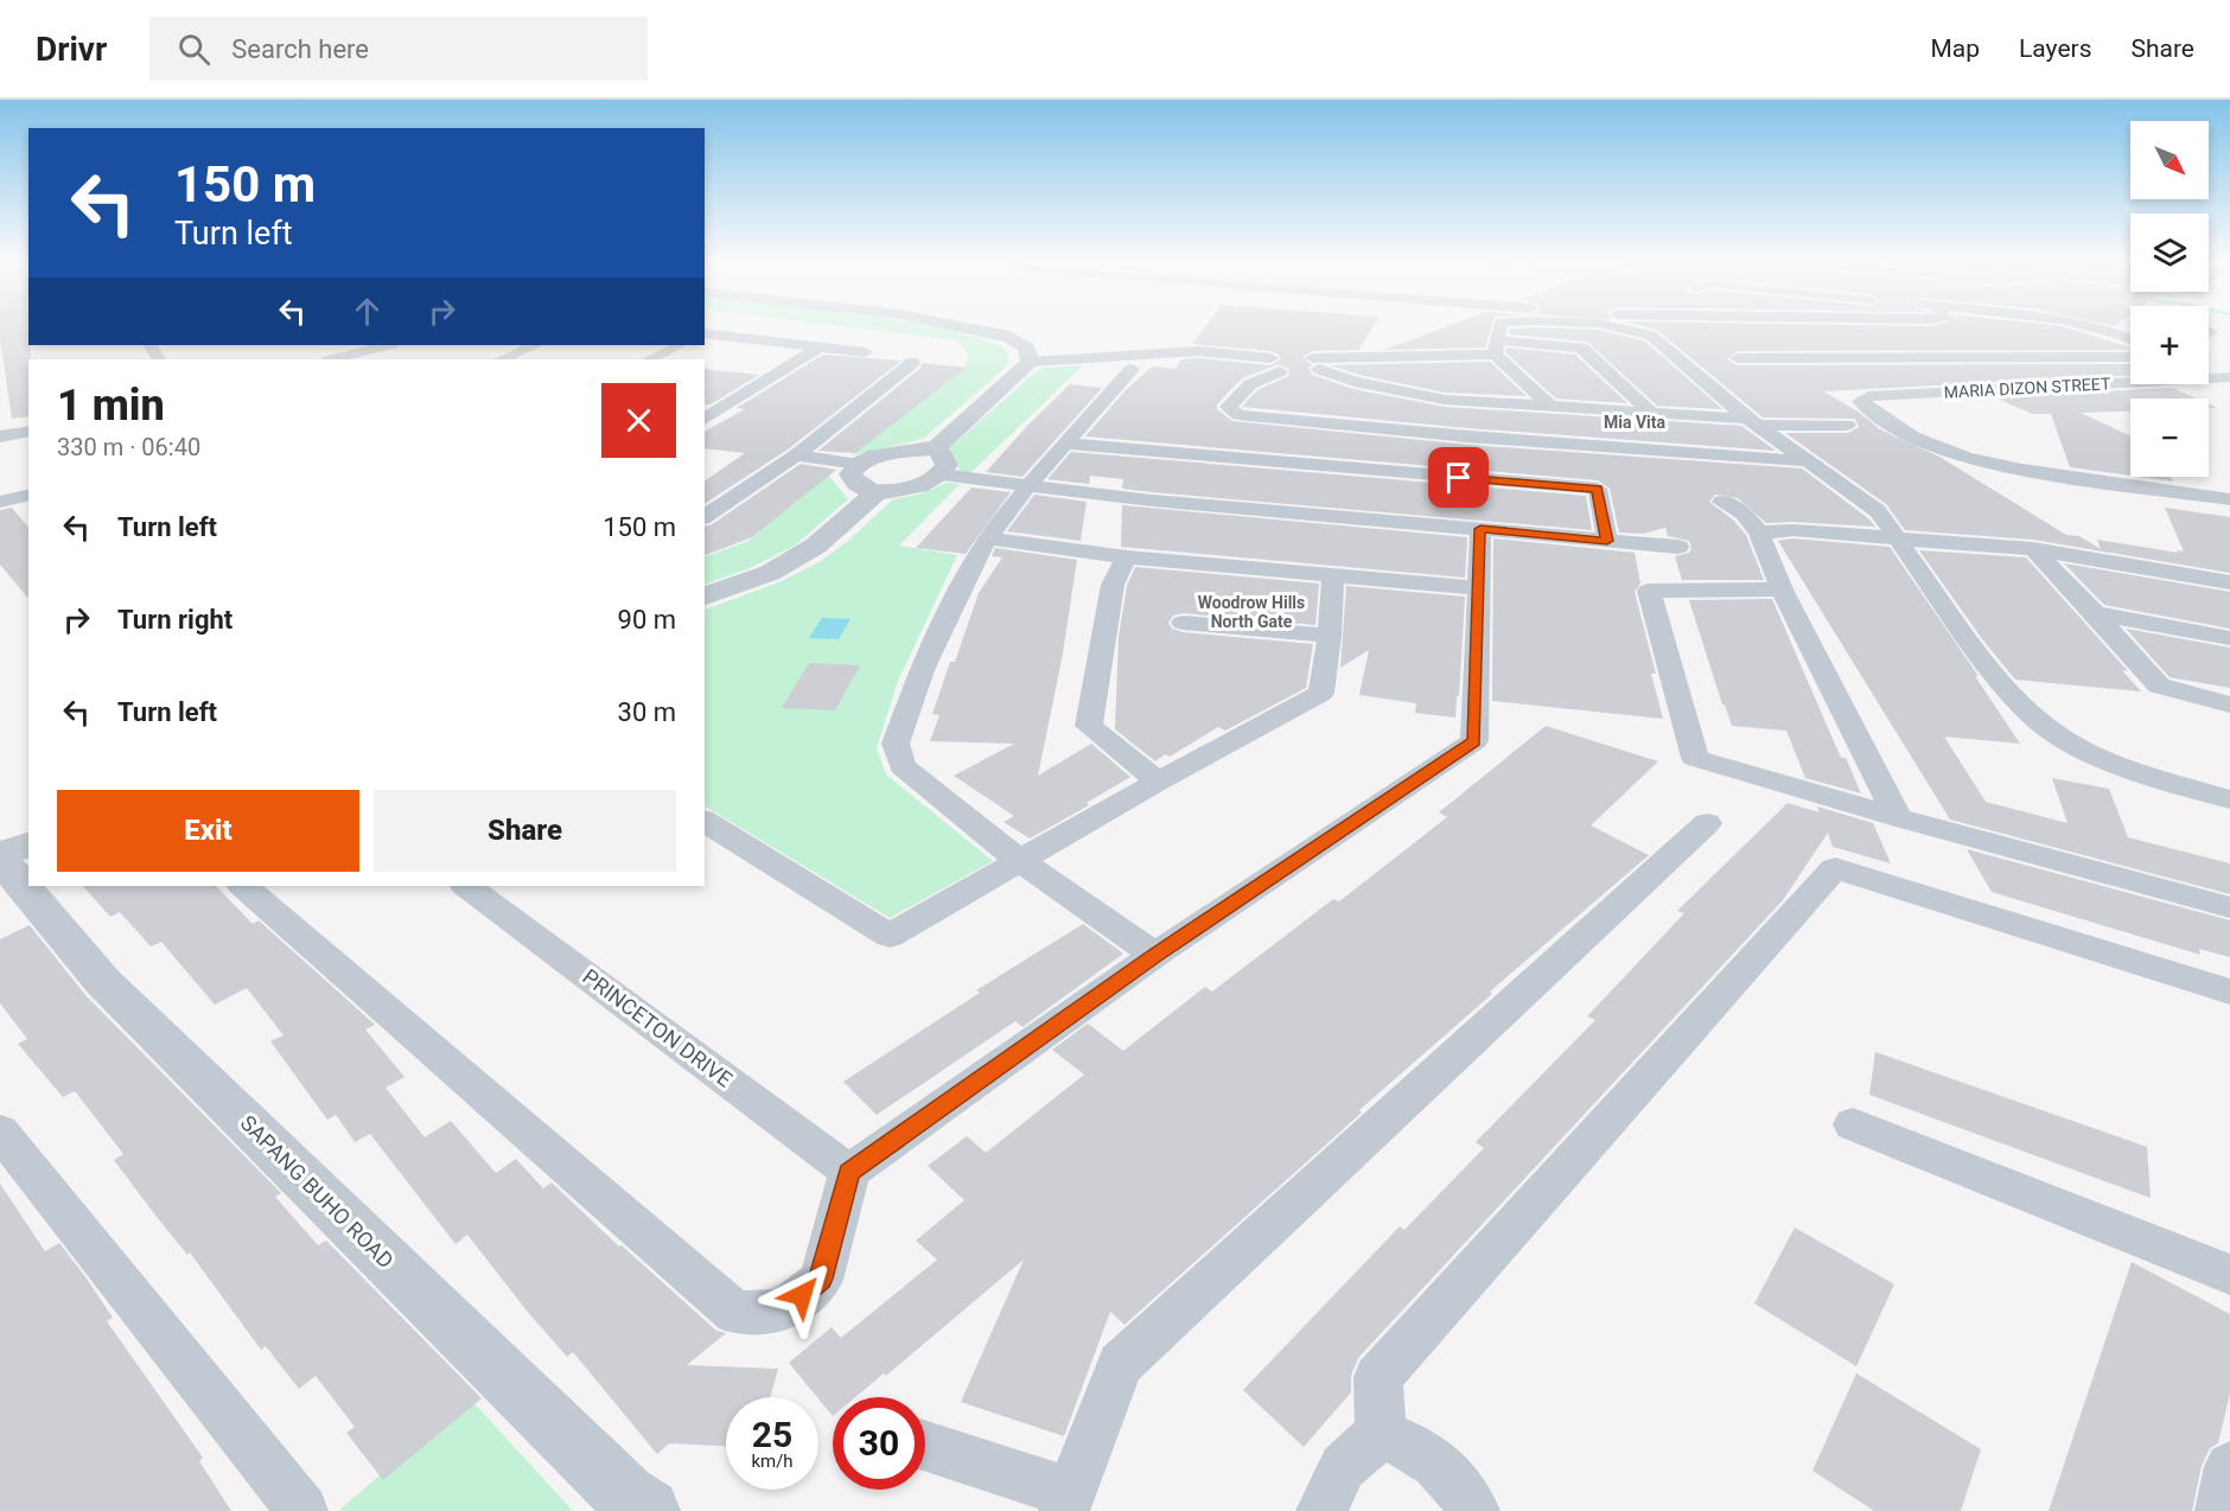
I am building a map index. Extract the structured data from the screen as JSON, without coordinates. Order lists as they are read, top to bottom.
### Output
{
  "streets": {
    "street": ["MARIA DIZON STREET", "PRINCETON DRIVE", "SAPANG BUHO ROAD"]
  },
  "districts": ["Mia Vita", "Woodrow Hills North Gate"],
  "north": "bottom right",
  "page": {
    "header": "Drivr",
    "search": "Search here",
    "nav": ["Map", "Layers", "Share"],
    "map_buttons": ["+", "−"],
    "turn": ["150 m", "Turn left"],
    "heading": ["1 min", "330 m · 06:40"],
    "list": [
      {
        "name": "Turn left",
        "value": "150 m"
      },
      {
        "name": "Turn right",
        "value": "90 m"
      },
      {
        "name": "Turn left",
        "value": "30 m"
      }
    ],
    "buttons": ["Exit", "Share"],
    "speed": "25 km/h",
    "limit": "30"
  }
}
